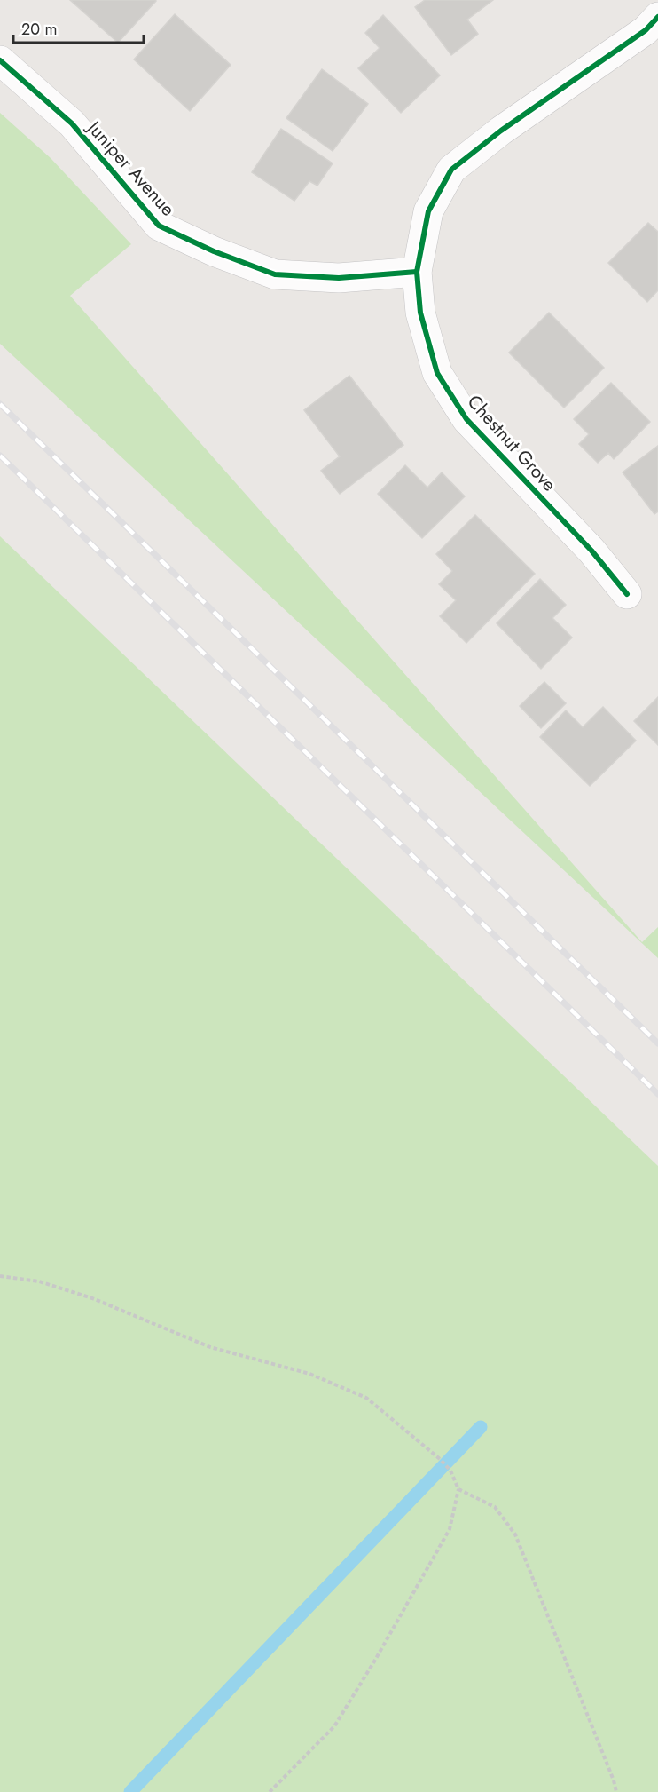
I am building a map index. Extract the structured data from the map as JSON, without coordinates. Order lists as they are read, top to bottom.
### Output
{
  "streets": {
    "street": ["Juniper Avenue", "Chestnut Grove"]
  },
  "crossings": [
    ["Juniper Avenue", "Chestnut Grove"]
  ],
  "scale_bar": "20 m"
}
